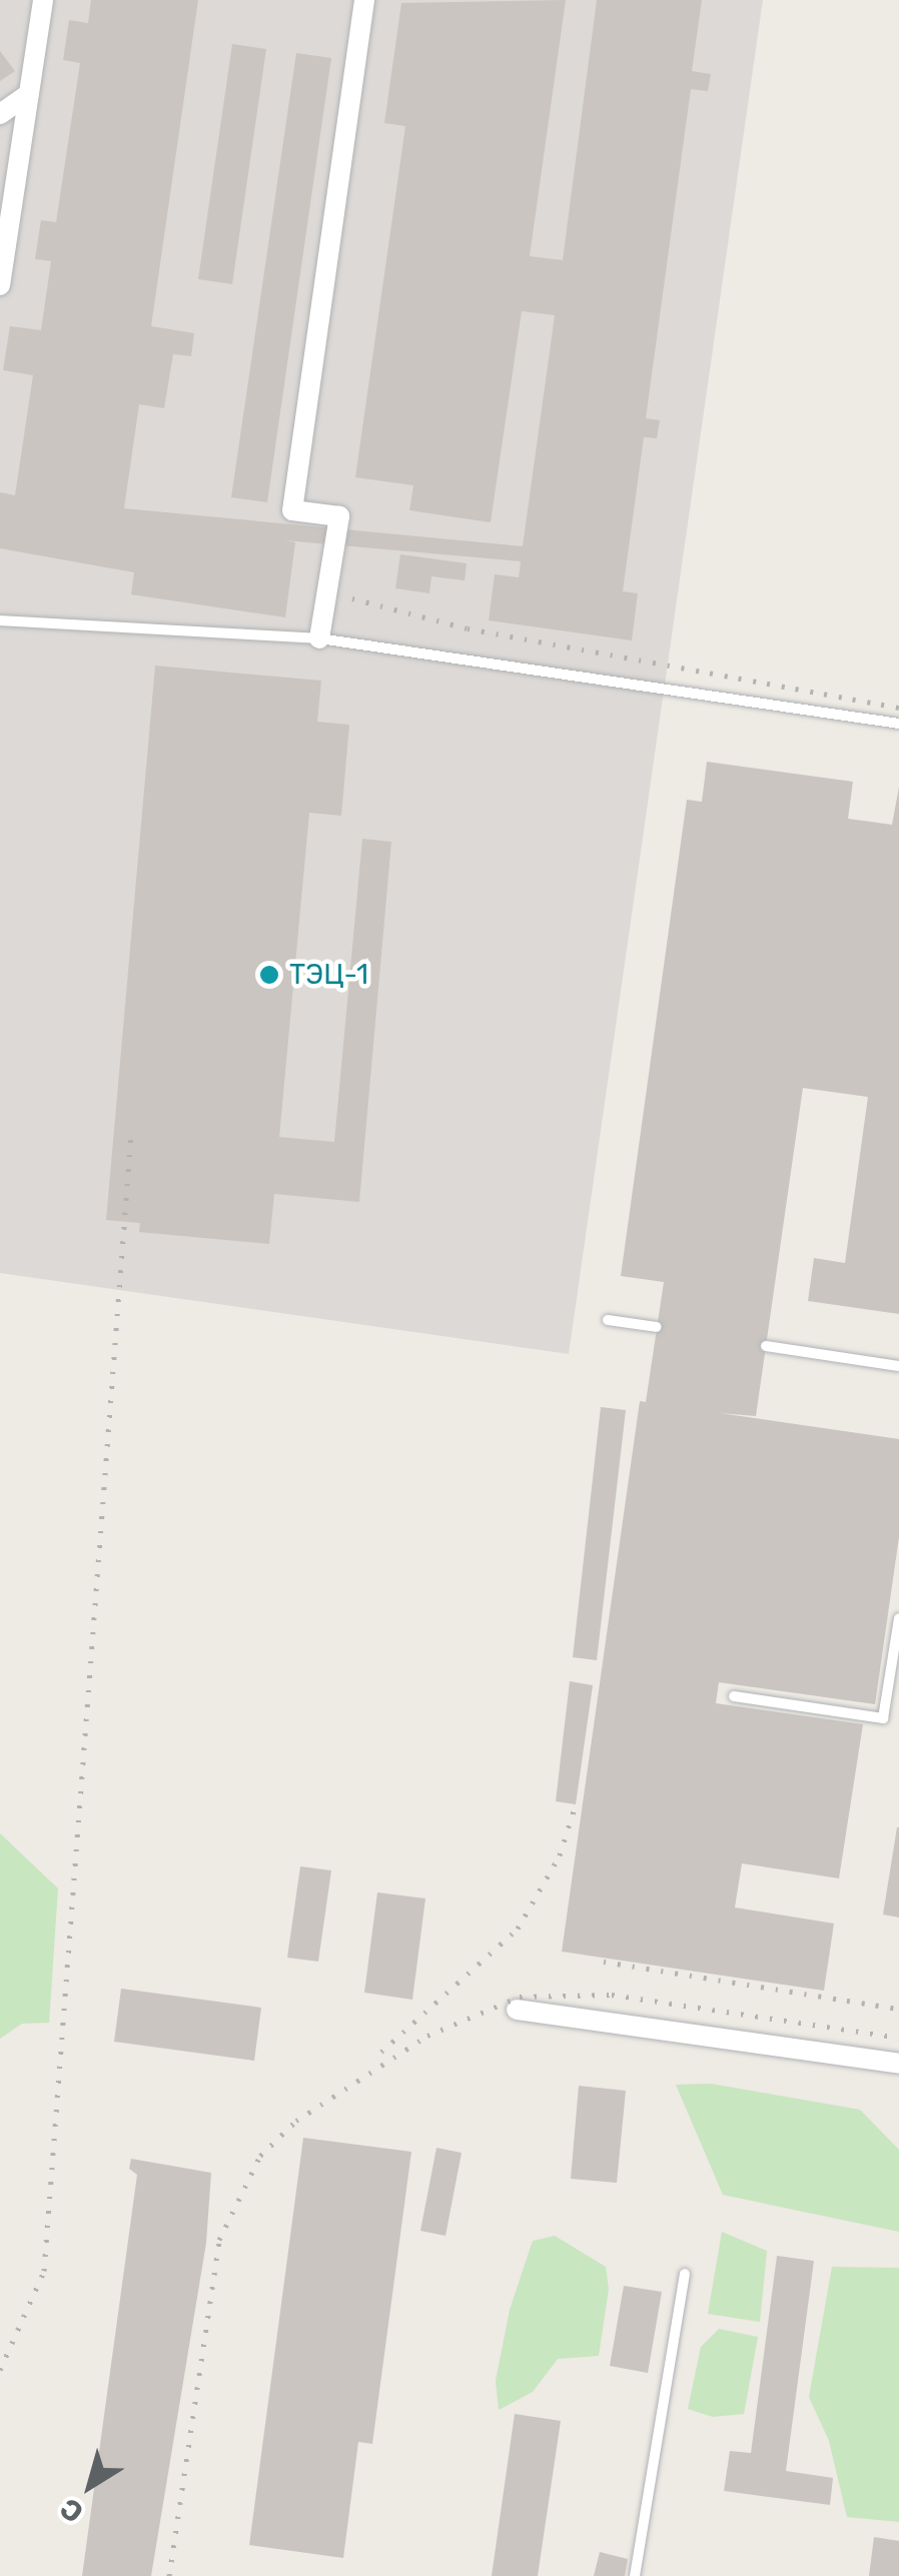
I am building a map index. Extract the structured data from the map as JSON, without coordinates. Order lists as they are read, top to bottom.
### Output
{
  "places": ["ТЭЦ-1"],
  "north": "bottom left"
}
